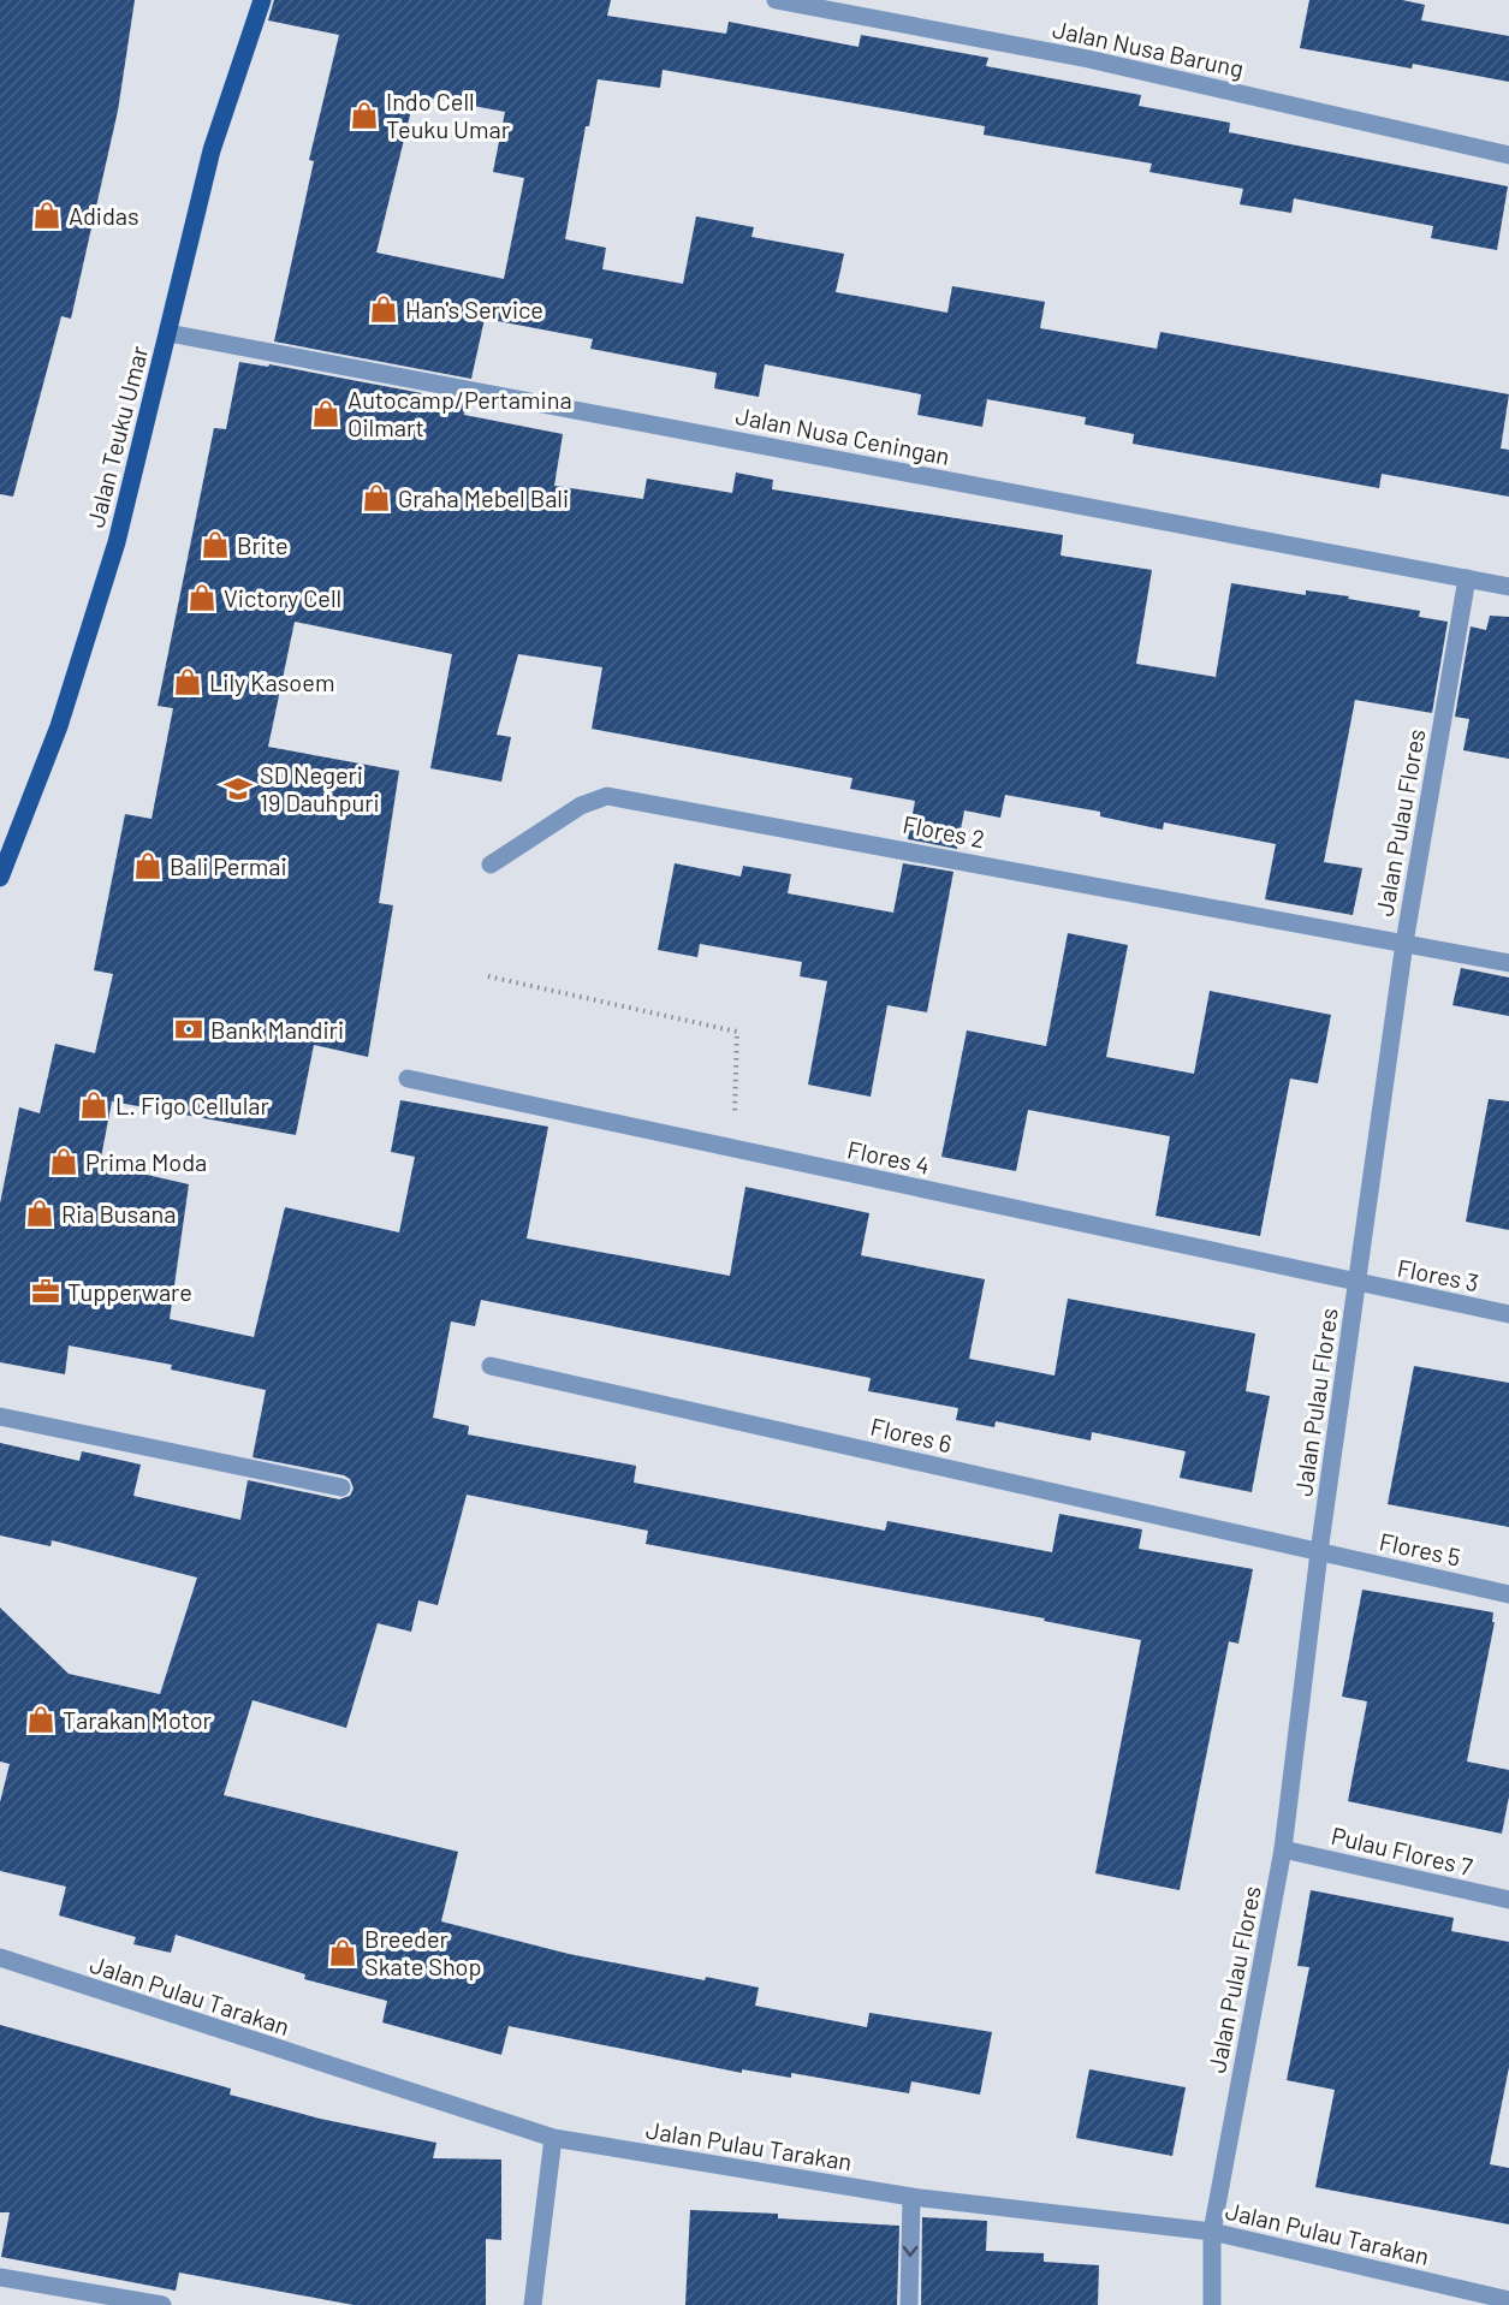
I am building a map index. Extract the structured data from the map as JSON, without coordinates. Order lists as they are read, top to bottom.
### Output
{
  "streets": {
    "main road": ["Jalan Teuku Umar"],
    "street": [
      "Jalan Nusa Barung",
      "Jalan Nusa Ceningan",
      "Jalan Pulau Flores",
      "Flores 2",
      "Flores 4",
      "Flores 3",
      "Flores 6",
      "Flores 5",
      "Pulau Flores 7",
      "Jalan Pulau Tarakan"
    ]
  },
  "crossings": [
    ["Jalan Nusa Ceningan", "Jalan Teuku Umar"],
    ["Jalan Nusa Ceningan", "Jalan Pulau Flores"],
    ["Jalan Pulau Flores", "Flores 2"],
    ["Jalan Pulau Flores", "Flores 4"],
    ["Jalan Pulau Flores", "Flores 3"],
    ["Jalan Pulau Flores", "Flores 6"],
    ["Jalan Pulau Flores", "Flores 5"],
    ["Jalan Pulau Flores", "Pulau Flores 7"],
    ["Jalan Pulau Flores", "Jalan Pulau Tarakan"],
    ["Flores 4", "Flores 3"],
    ["Flores 6", "Flores 5"]
  ],
  "places": {
    "shop": [
      "Indo Cell Teuku Umar",
      "Adidas",
      "Han's Service",
      "Autocamp/Pertamina Oilmart",
      "Graha Mebel Bali",
      "Brite",
      "Victory Cell",
      "Lily Kasoem",
      "Bali Permai",
      "L. Figo Cellular",
      "Prima Moda",
      "Ria Busana",
      "Tarakan Motor",
      "Breeder Skate Shop"
    ],
    "school or university": ["SD Negeri 19 Dauhpuri"],
    "bank": ["Bank Mandiri"],
    "office": ["Tupperware"]
  }
}
